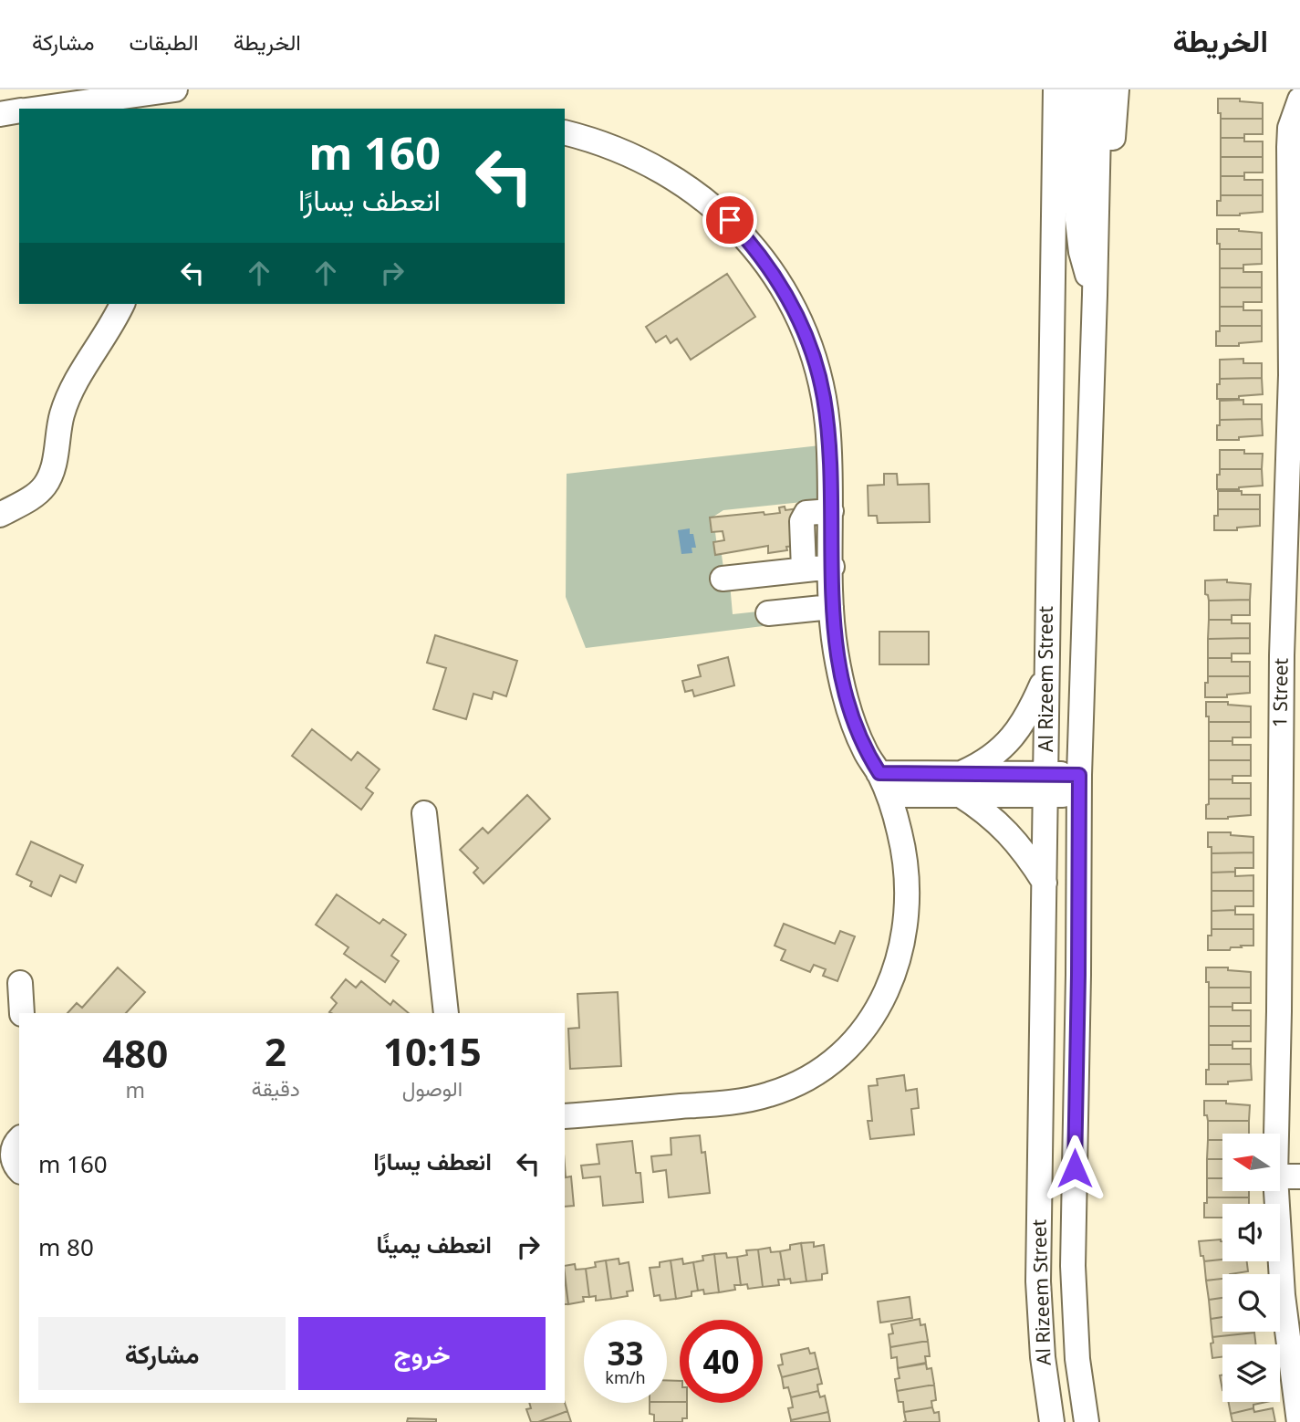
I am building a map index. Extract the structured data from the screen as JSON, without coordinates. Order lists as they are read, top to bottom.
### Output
{
  "streets": {
    "street": ["Al Rizeem Street", "1 Street"]
  },
  "north": "left",
  "page": {
    "header": "الخريطة",
    "nav": ["الخريطة", "الطبقات", "مشاركة"],
    "turn": ["160 m", "انعطف يسارًا"],
    "eta": [
      "10:15",
      "الوصول",
      "2",
      "دقيقة",
      "480",
      "m"
    ],
    "list": [
      {
        "name": "انعطف يسارًا",
        "value": "160 m"
      },
      {
        "name": "انعطف يمينًا",
        "value": "80 m"
      }
    ],
    "buttons": ["خروج", "مشاركة"],
    "speed": "33 km/h",
    "limit": "40"
  }
}
